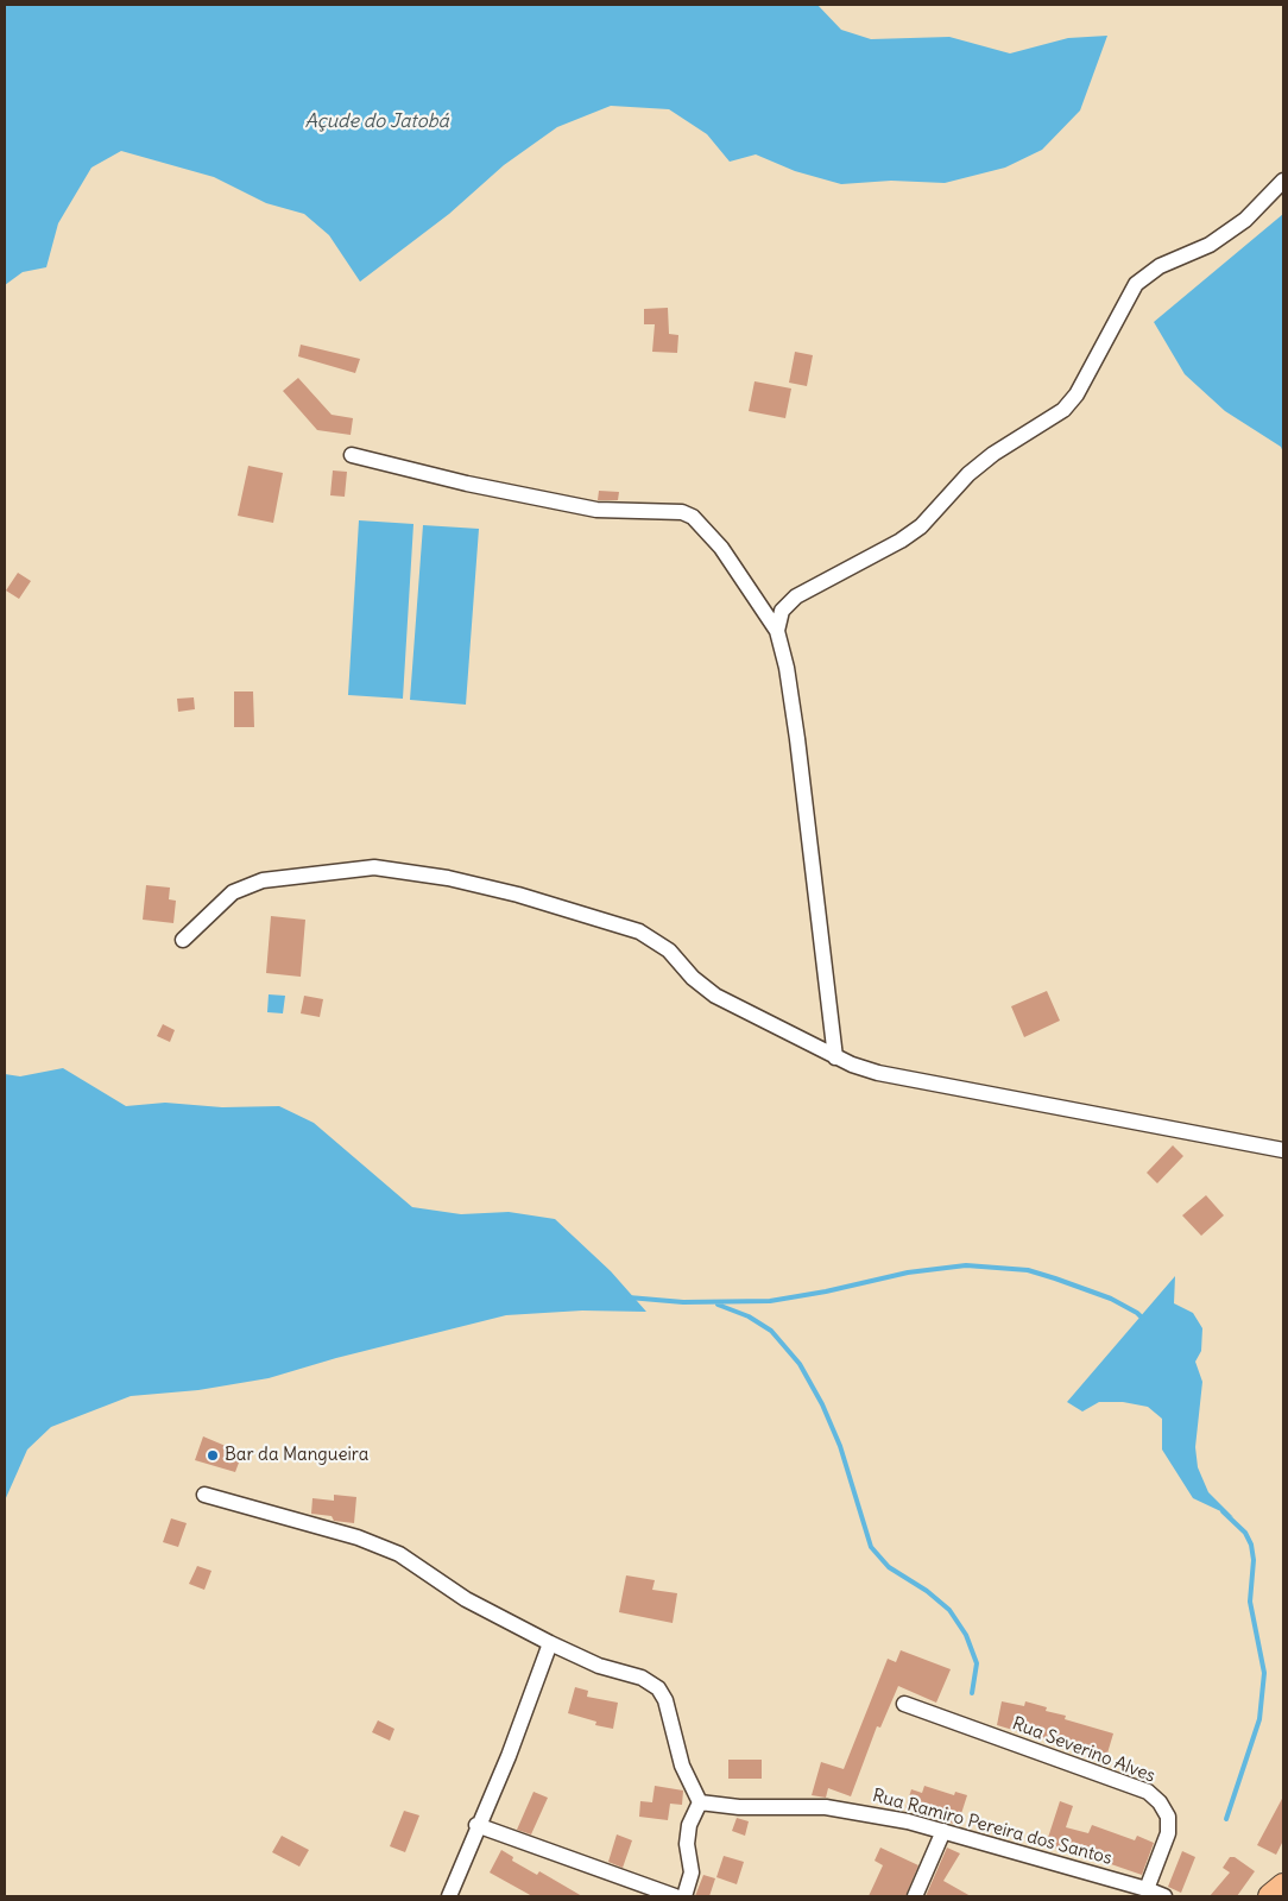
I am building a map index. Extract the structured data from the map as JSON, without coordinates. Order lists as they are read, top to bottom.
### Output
{
  "streets": {
    "street": ["Rua Severino Alves", "Rua Ramiro Pereira dos Santos"]
  },
  "crossings": [
    ["Rua Severino Alves", "Rua Ramiro Pereira dos Santos"]
  ],
  "water": ["Açude do Jatobá"],
  "places": ["Bar da Mangueira"]
}
